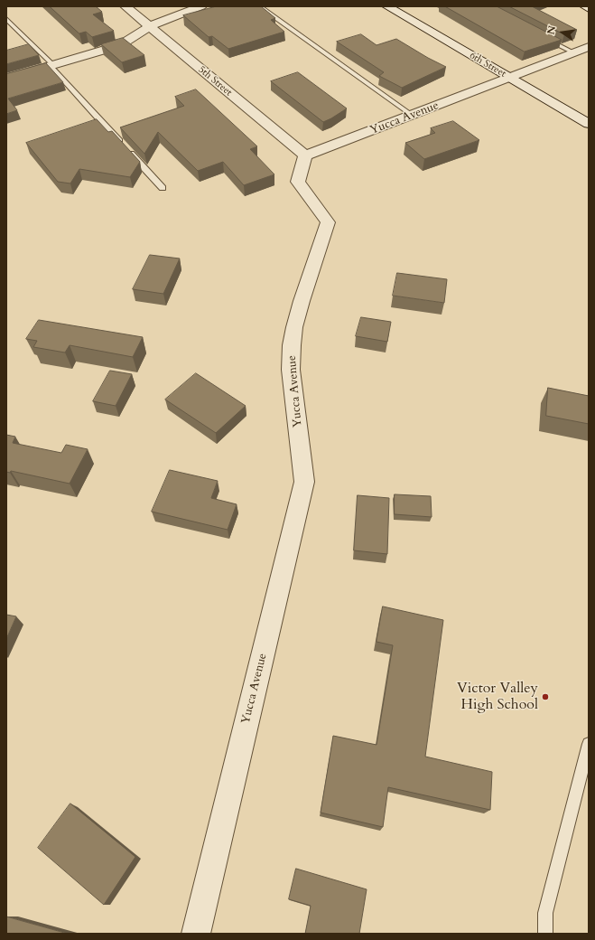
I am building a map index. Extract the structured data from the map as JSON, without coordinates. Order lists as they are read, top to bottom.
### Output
{
  "streets": {
    "street": ["6th Street", "5th Street", "Yucca Avenue"]
  },
  "crossings": [
    ["6th Street", "Yucca Avenue"],
    ["5th Street", "Yucca Avenue"]
  ],
  "places": ["Victor Valley High School"],
  "north": "left"
}
